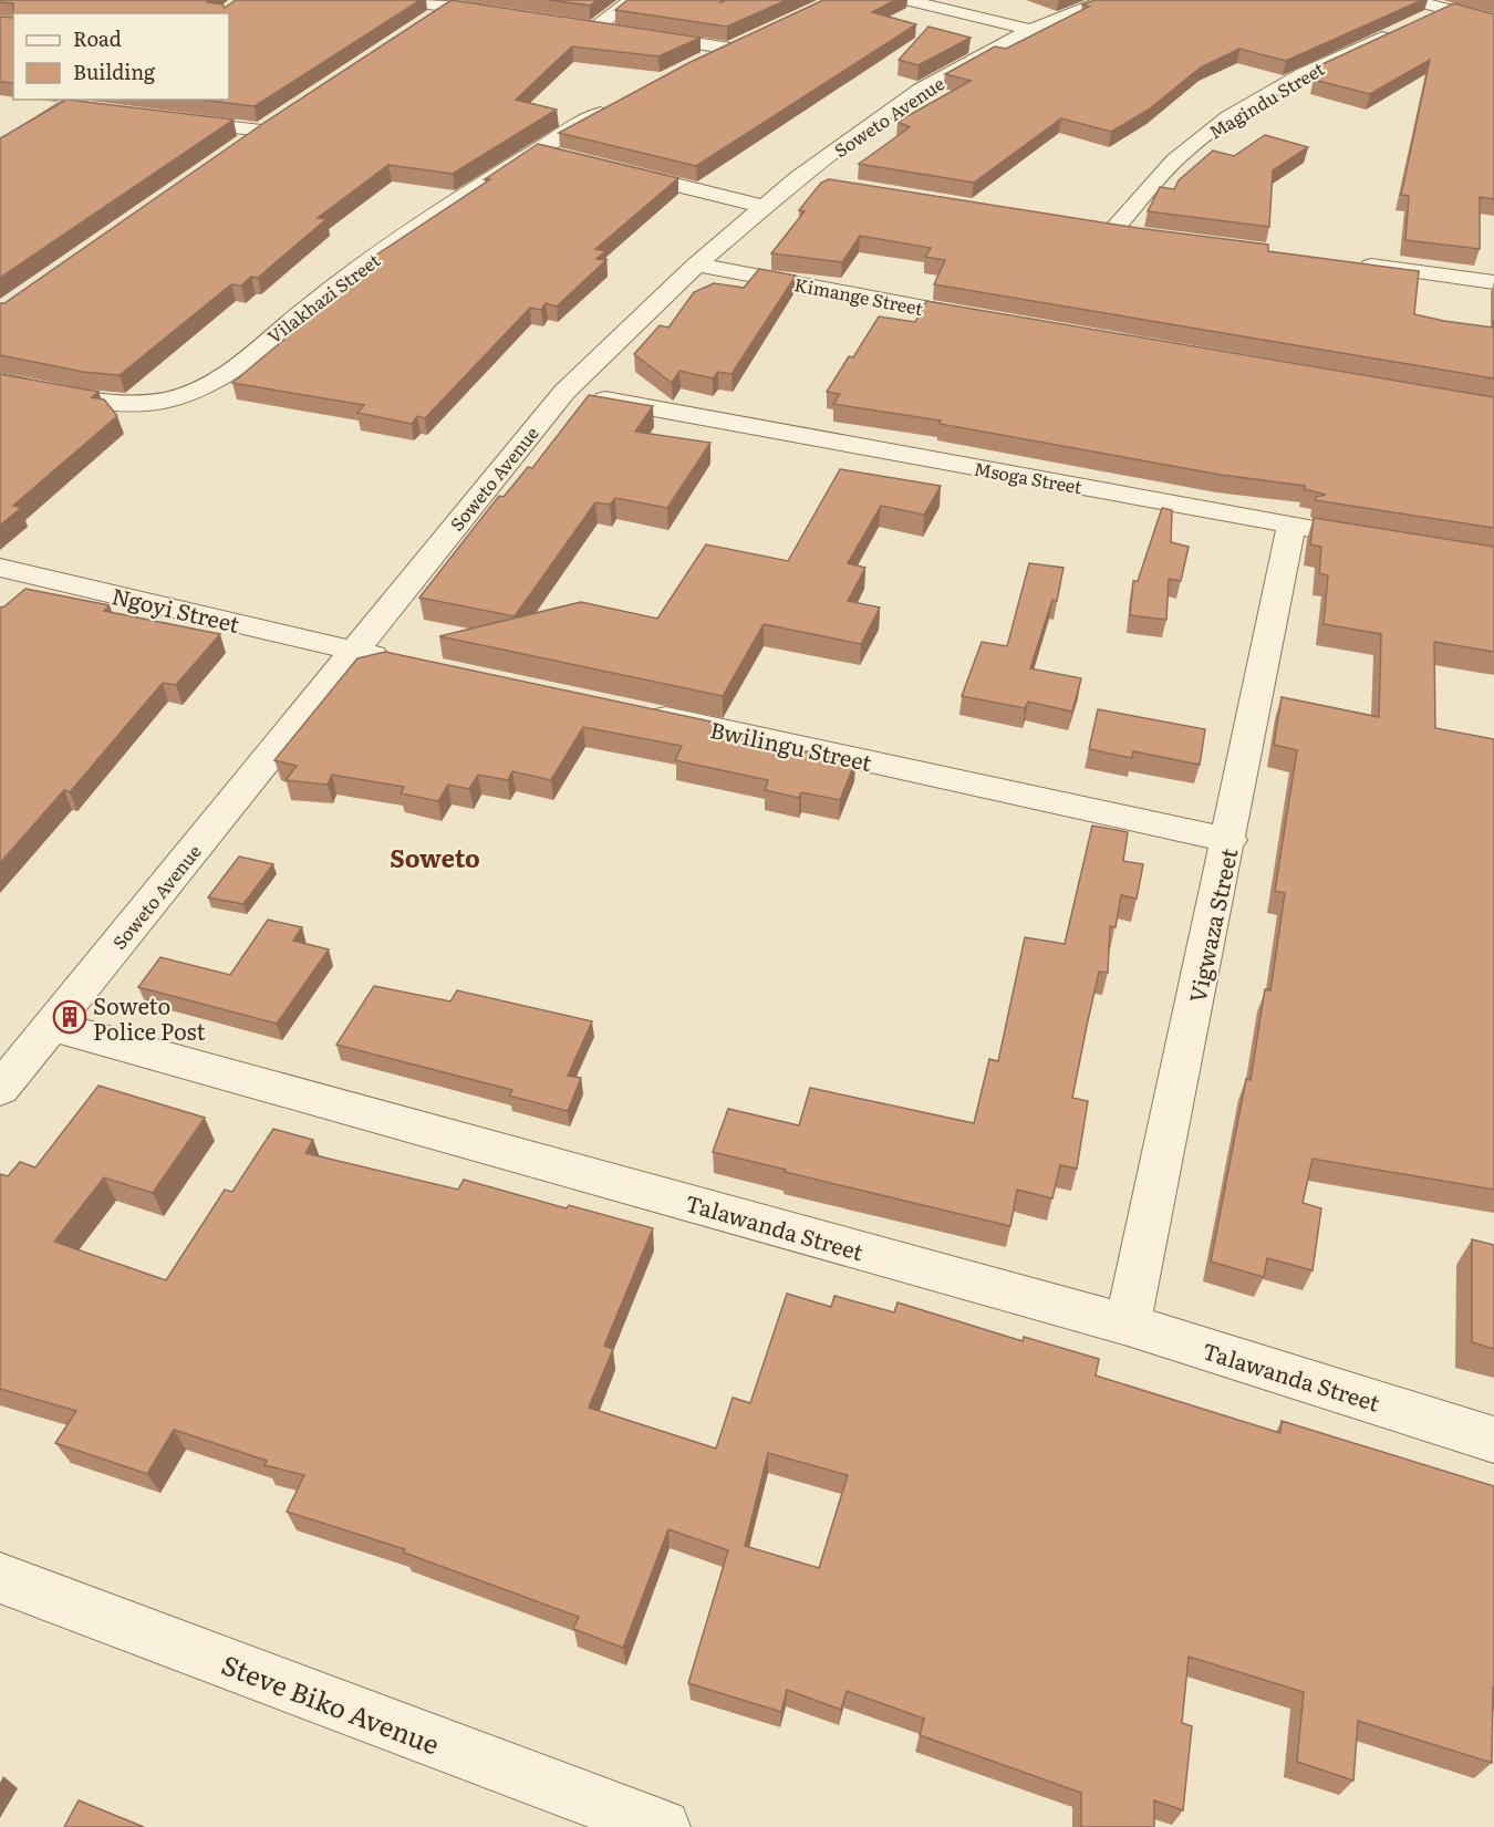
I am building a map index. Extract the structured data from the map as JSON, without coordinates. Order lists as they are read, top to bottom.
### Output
{
  "streets": {
    "street": [
      "Magindu Street",
      "Soweto Avenue",
      "Kimange Street",
      "Vilakhazi Street",
      "Msoga Street",
      "Ngoyi Street",
      "Bwilingu Street",
      "Vigwaza Street",
      "Talawanda Street",
      "Steve Biko Avenue"
    ]
  },
  "crossings": [
    ["Soweto Avenue", "Kimange Street"],
    ["Soweto Avenue", "Msoga Street"],
    ["Soweto Avenue", "Ngoyi Street"],
    ["Soweto Avenue", "Talawanda Street"],
    ["Msoga Street", "Vigwaza Street"],
    ["Bwilingu Street", "Vigwaza Street"],
    ["Vigwaza Street", "Talawanda Street"]
  ],
  "districts": ["Soweto"],
  "places": {
    "building": ["Soweto Police Post"]
  },
  "legend": ["Road", "Building"]
}
